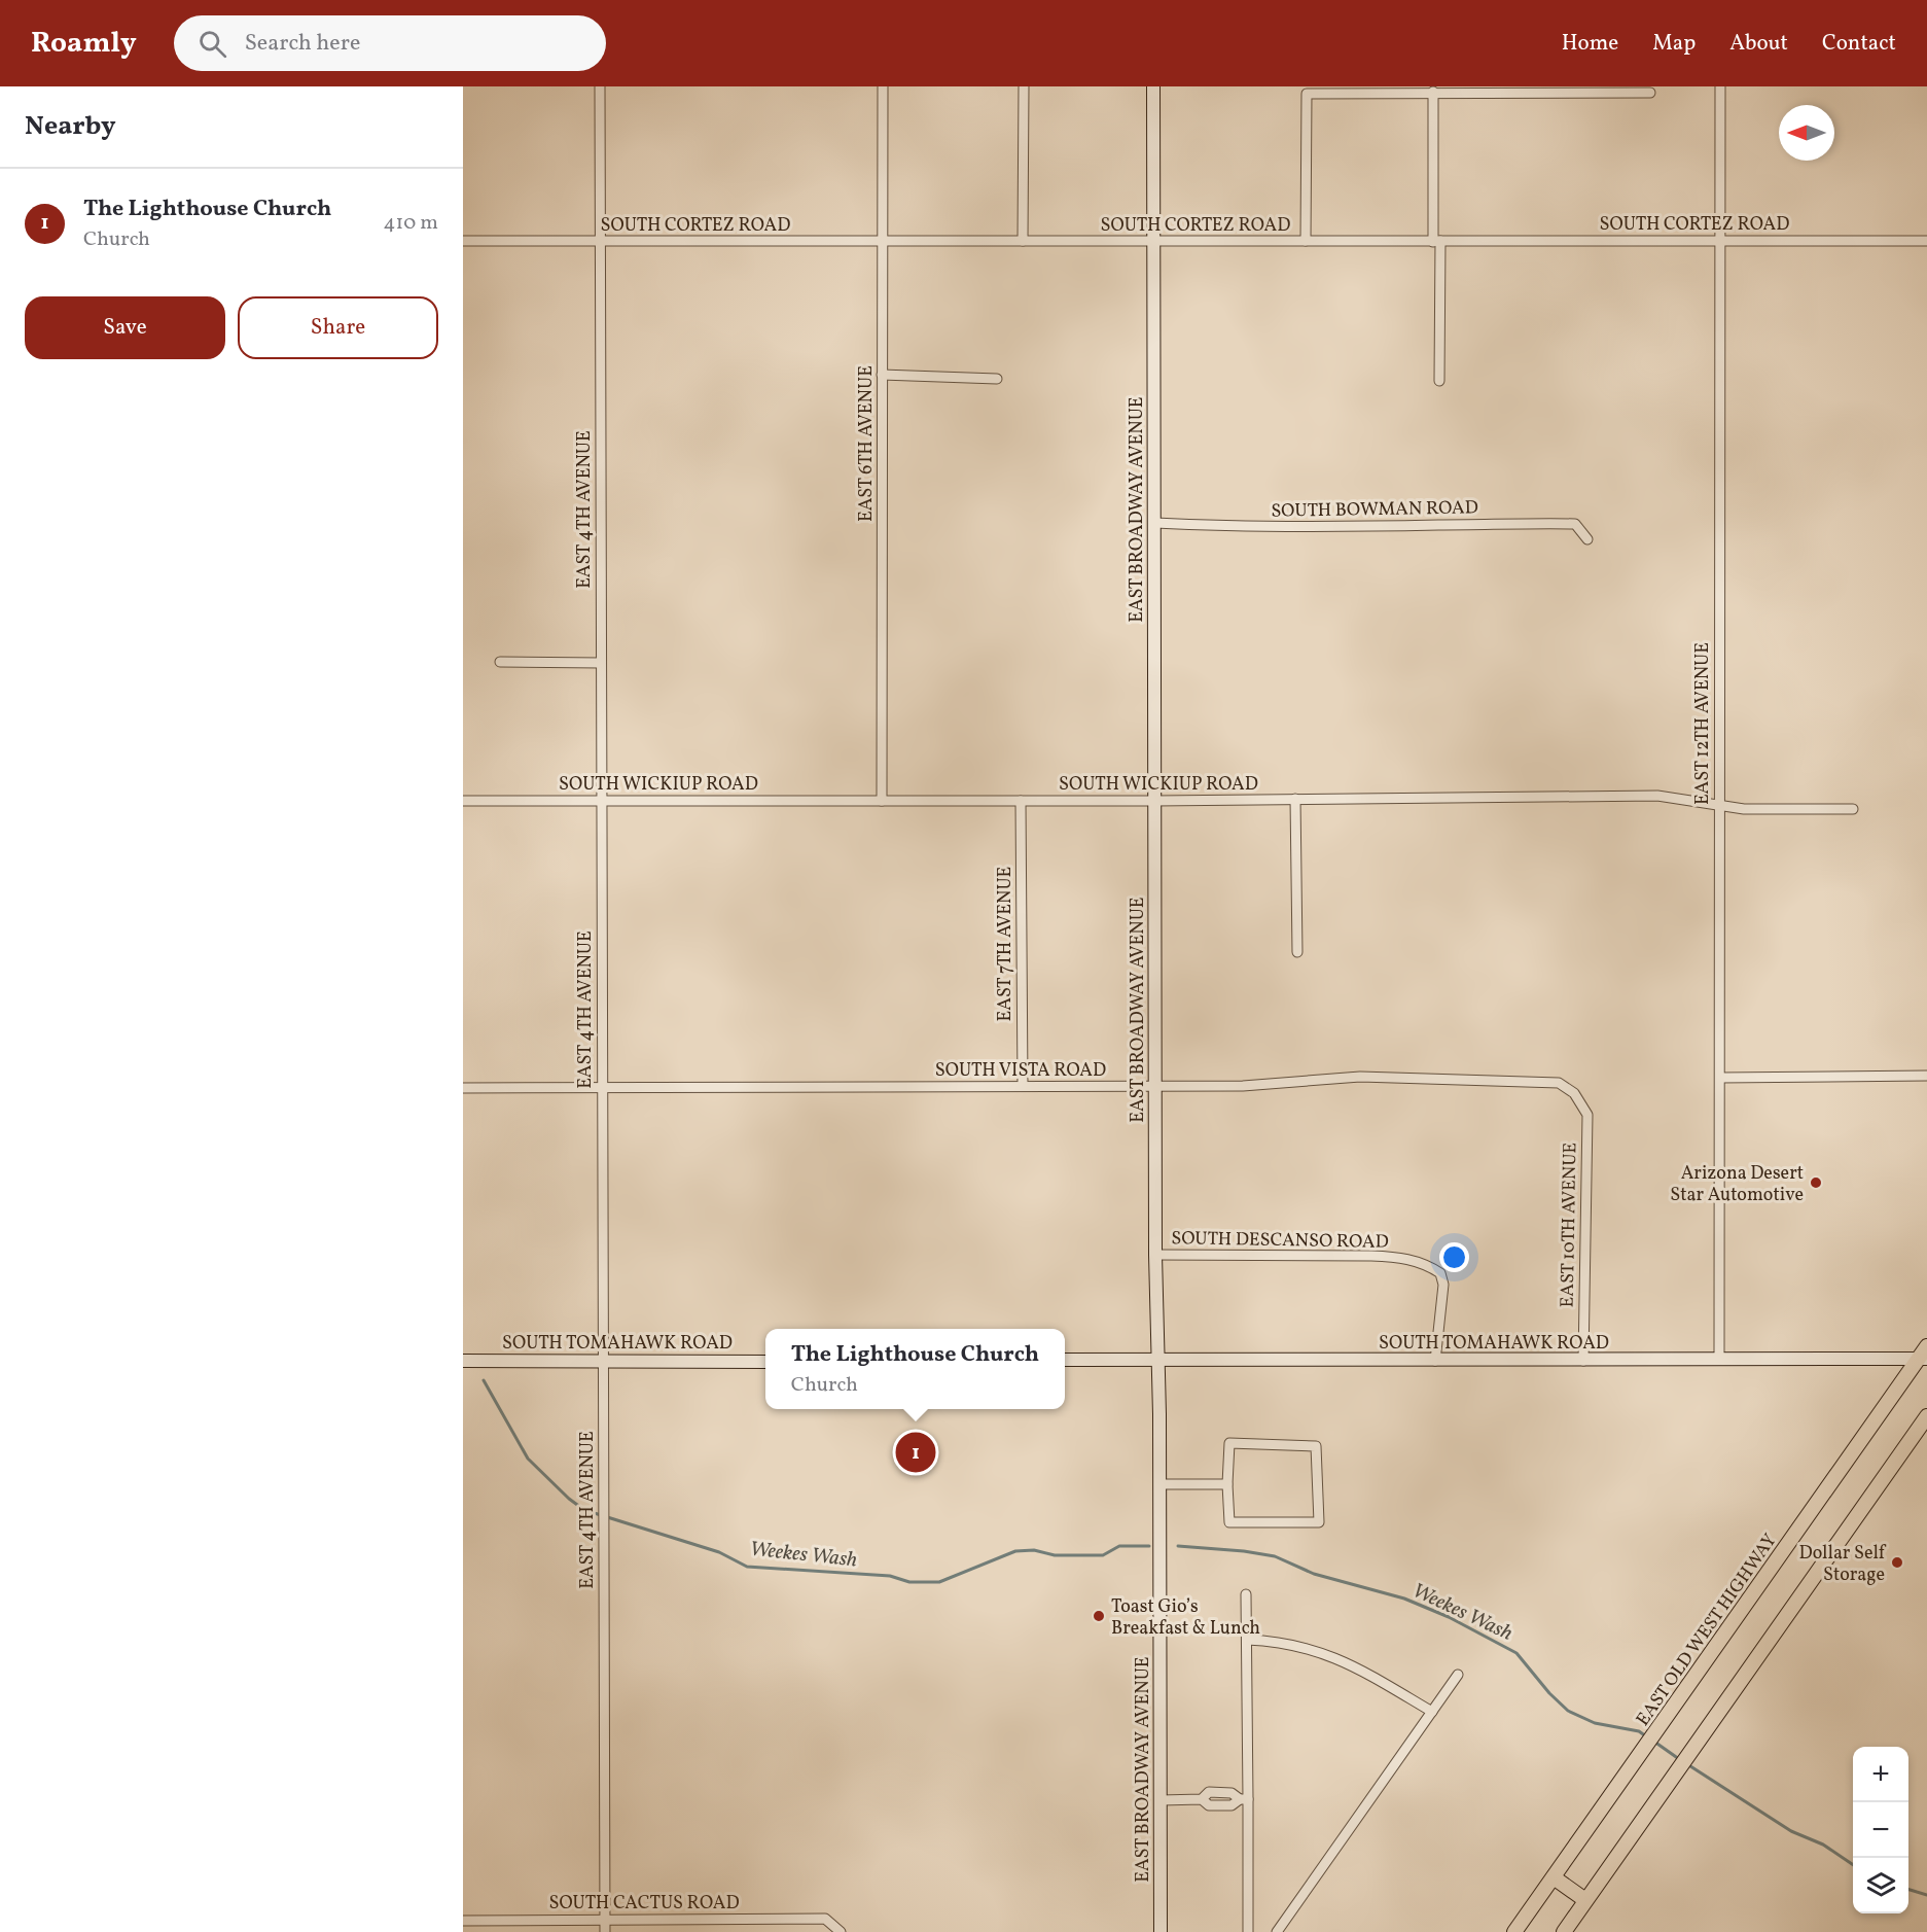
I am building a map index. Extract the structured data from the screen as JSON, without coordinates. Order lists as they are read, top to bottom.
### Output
{
  "streets": {
    "main road": ["EAST BROADWAY AVENUE", "SOUTH TOMAHAWK ROAD", "EAST OLD WEST HIGHWAY"],
    "street": [
      "SOUTH CORTEZ ROAD",
      "EAST 6TH AVENUE",
      "SOUTH BOWMAN ROAD",
      "EAST 4TH AVENUE",
      "EAST 12TH AVENUE",
      "SOUTH WICKIUP ROAD",
      "EAST 7TH AVENUE",
      "SOUTH VISTA ROAD",
      "EAST 10TH AVENUE",
      "SOUTH DESCANSO ROAD",
      "SOUTH CACTUS ROAD"
    ]
  },
  "crossings": [
    ["SOUTH CORTEZ ROAD", "EAST 6TH AVENUE"],
    ["SOUTH CORTEZ ROAD", "EAST 4TH AVENUE"],
    ["SOUTH CORTEZ ROAD", "EAST BROADWAY AVENUE"],
    ["SOUTH CORTEZ ROAD", "EAST 12TH AVENUE"],
    ["EAST 6TH AVENUE", "SOUTH WICKIUP ROAD"],
    ["SOUTH BOWMAN ROAD", "EAST BROADWAY AVENUE"],
    ["EAST 4TH AVENUE", "SOUTH WICKIUP ROAD"],
    ["EAST 4TH AVENUE", "SOUTH VISTA ROAD"],
    ["EAST 4TH AVENUE", "SOUTH TOMAHAWK ROAD"],
    ["EAST 4TH AVENUE", "SOUTH CACTUS ROAD"],
    ["EAST BROADWAY AVENUE", "SOUTH WICKIUP ROAD"],
    ["EAST BROADWAY AVENUE", "SOUTH VISTA ROAD"],
    ["EAST BROADWAY AVENUE", "SOUTH DESCANSO ROAD"],
    ["EAST BROADWAY AVENUE", "SOUTH TOMAHAWK ROAD"],
    ["EAST 12TH AVENUE", "SOUTH WICKIUP ROAD"],
    ["EAST 12TH AVENUE", "SOUTH TOMAHAWK ROAD"],
    ["SOUTH WICKIUP ROAD", "EAST 7TH AVENUE"],
    ["EAST 7TH AVENUE", "SOUTH VISTA ROAD"],
    ["SOUTH VISTA ROAD", "EAST 10TH AVENUE"],
    ["EAST 10TH AVENUE", "SOUTH TOMAHAWK ROAD"],
    ["SOUTH DESCANSO ROAD", "SOUTH TOMAHAWK ROAD"],
    ["SOUTH TOMAHAWK ROAD", "EAST OLD WEST HIGHWAY"]
  ],
  "water": ["Weekes Wash"],
  "places": ["Arizona Desert Star Automotive", "Dollar Self Storage", "Toast Gio’s Breakfast & Lunch"],
  "north": "left",
  "page": {
    "header": "Roamly",
    "search": "Search here",
    "nav": [
      "Home",
      "Map",
      "About",
      "Contact"
    ],
    "heading": "Nearby",
    "list": [
      {
        "mark": "1",
        "name": "The Lighthouse Church",
        "note": "Church",
        "value": "410 m"
      }
    ],
    "buttons": ["Save", "Share"],
    "popup": ["The Lighthouse Church", "Church"],
    "pins": "1",
    "map_buttons": ["+", "−"]
  }
}
